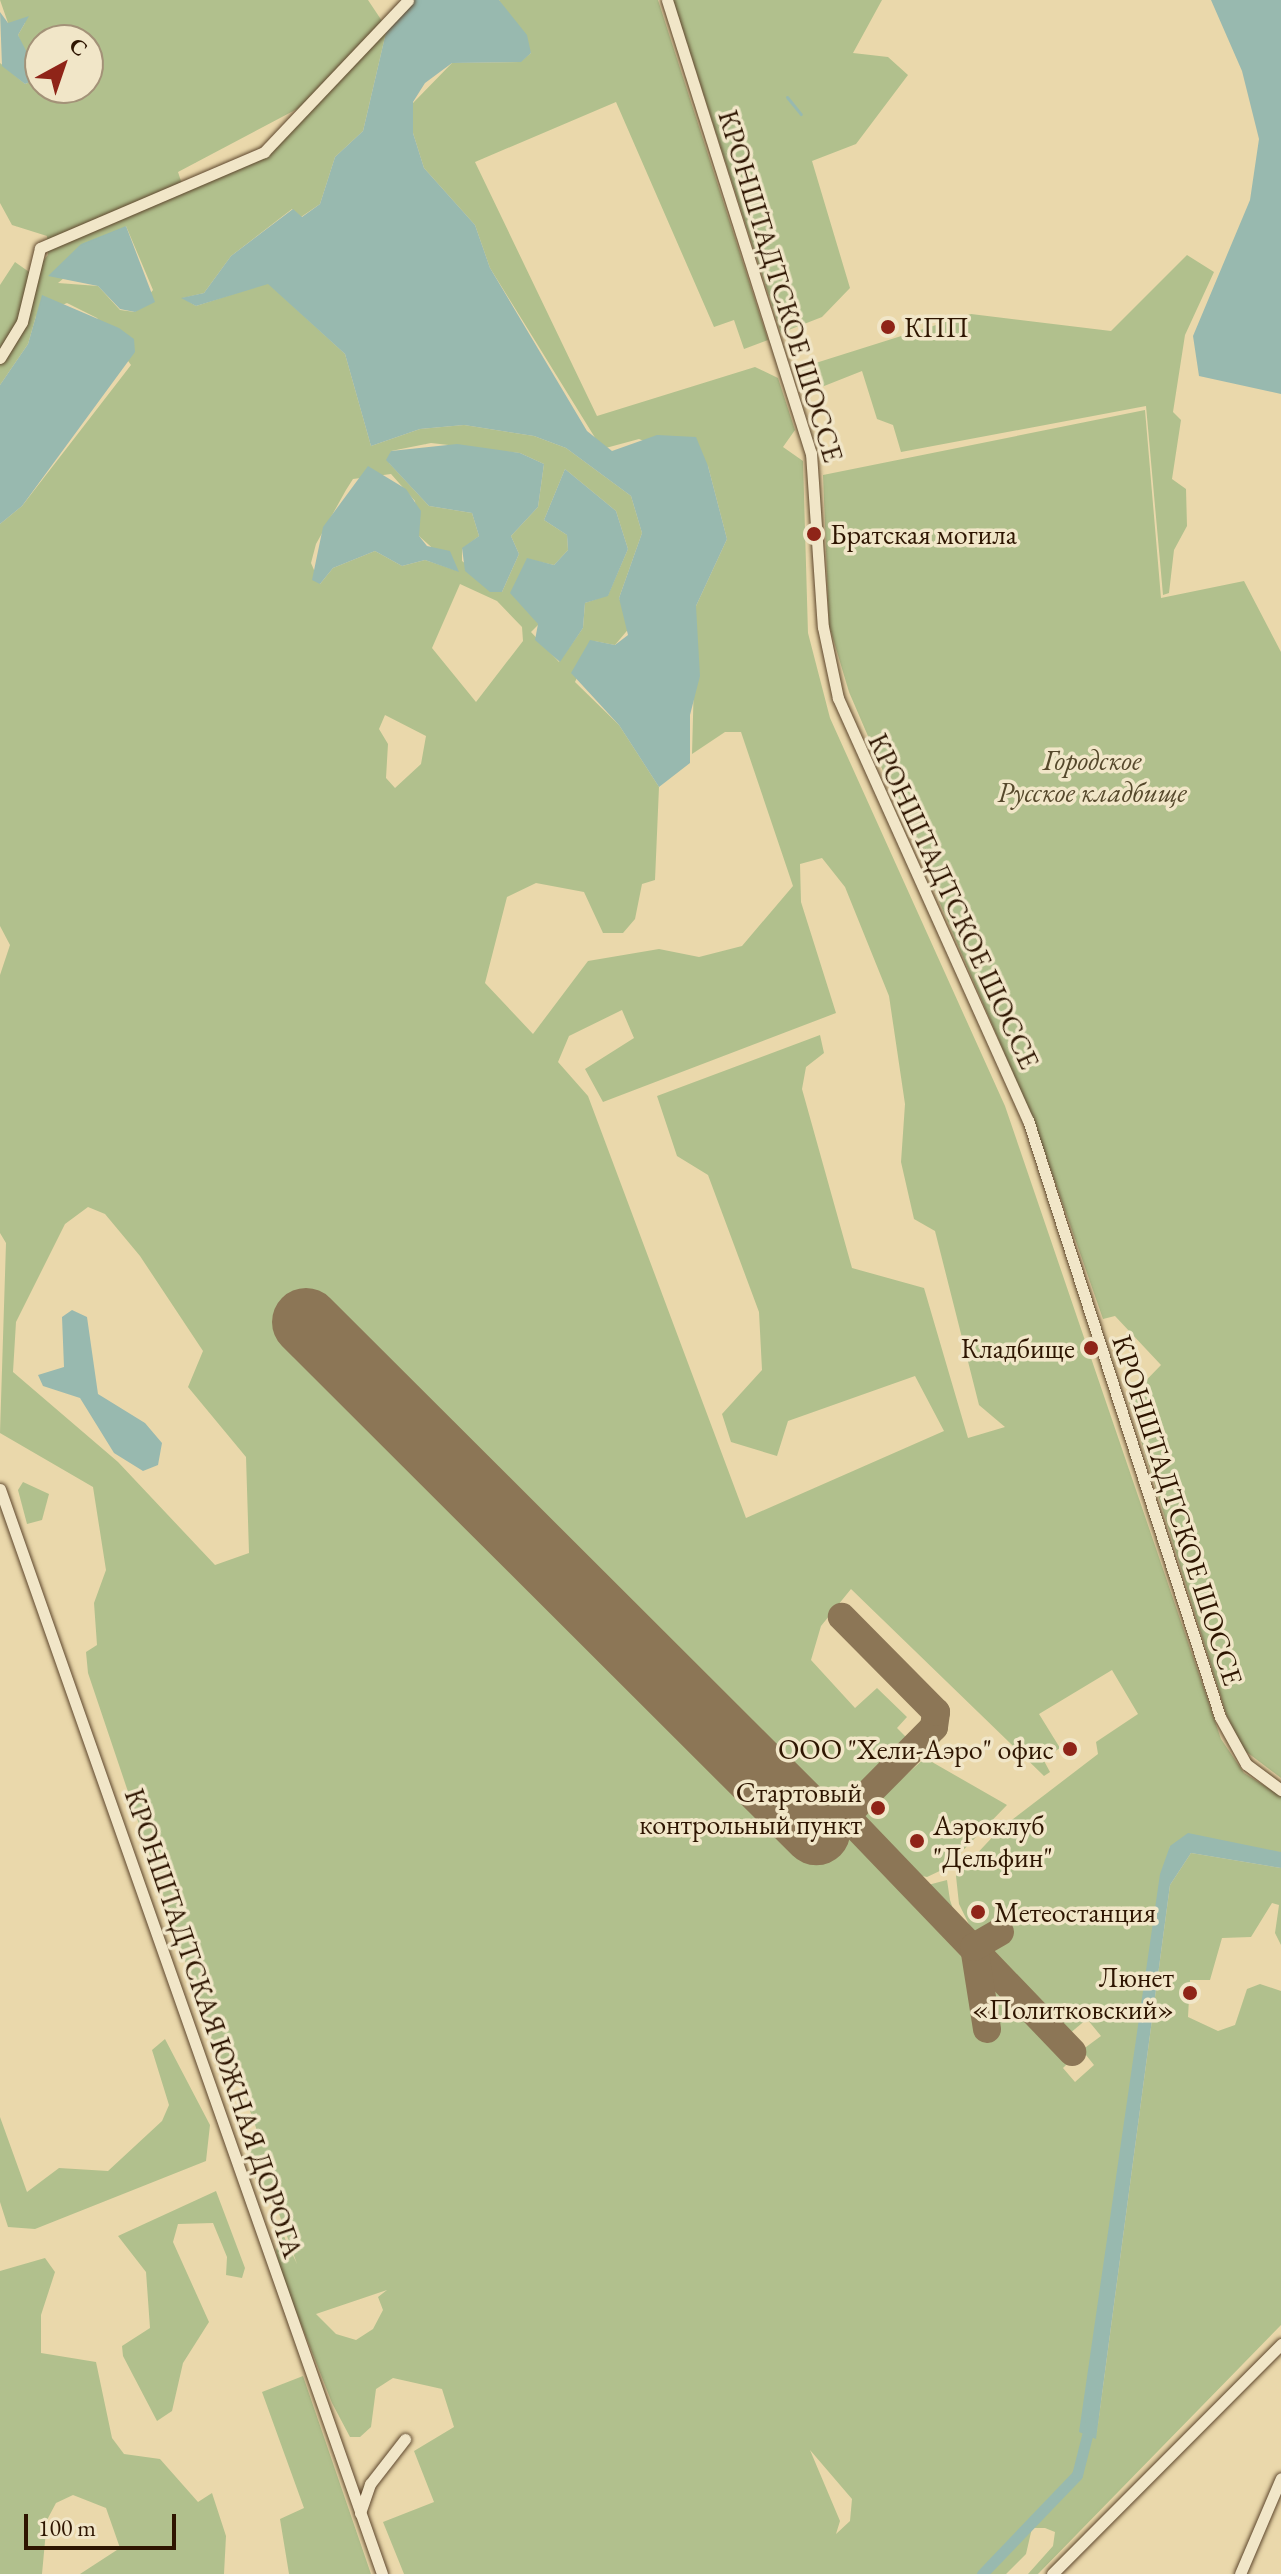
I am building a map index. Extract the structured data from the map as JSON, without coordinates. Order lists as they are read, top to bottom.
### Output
{
  "streets": {
    "street": ["КРОНШТАДТСКОЕ ШОССЕ", "КРОНШТАДТСКАЯ ЮЖНАЯ ДОРОГА"]
  },
  "parks": ["Городское Русское кладбище"],
  "places": [
    "КПП",
    "Братская могила",
    "Кладбище",
    "ООО \"Хели-Аэро\" офис",
    "Стартовый контрольный пункт",
    "Аэроклуб \"Дельфин\"",
    "Метеостанция",
    "Люнет «Политковский»"
  ],
  "scale_bar": "100 m",
  "north": "top right"
}
